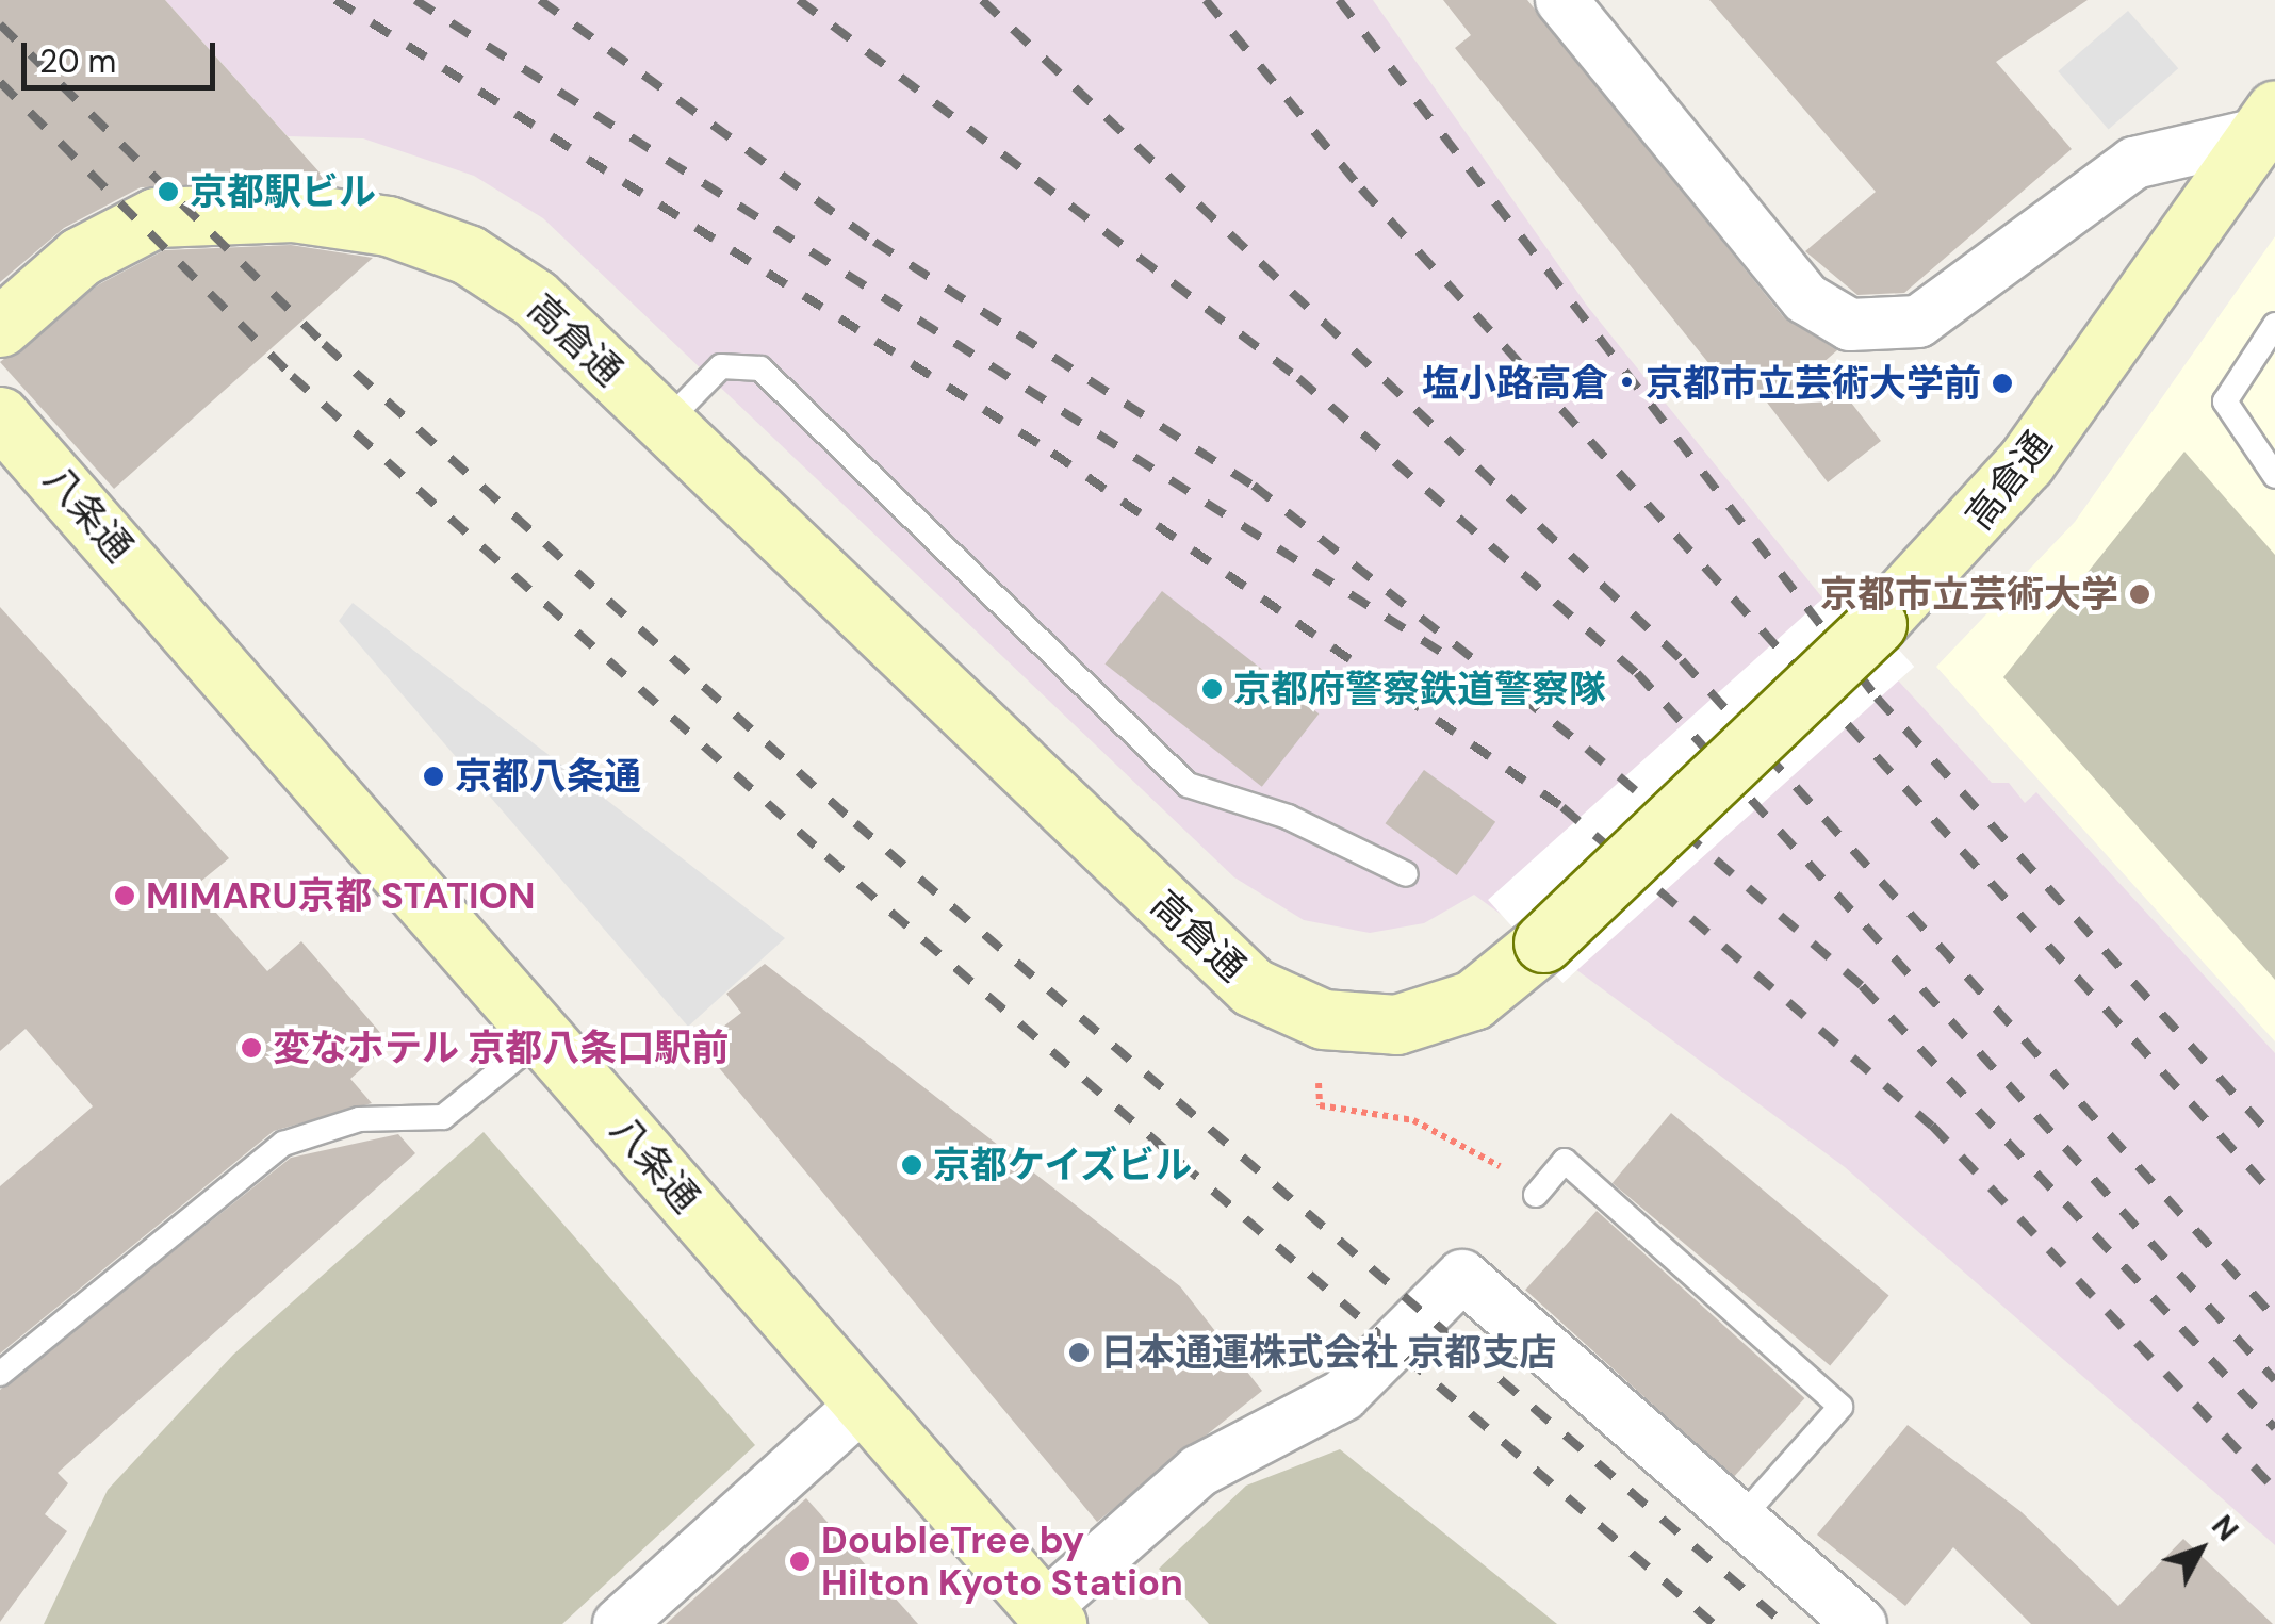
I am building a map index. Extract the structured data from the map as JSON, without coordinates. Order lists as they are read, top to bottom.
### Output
{
  "streets": {
    "main road": ["高倉通", "八条通"]
  },
  "places": [
    "京都駅ビル",
    "塩小路高倉・京都市立芸術大学前",
    "京都市立芸術大学",
    "京都府警察鉄道警察隊",
    "京都八条通",
    "MIMARU京都 STATION",
    "変なホテル 京都八条口駅前",
    "京都ケイズビル",
    "日本通運株式会社 京都支店",
    "DoubleTree by Hilton Kyoto Station"
  ],
  "scale_bar": "20 m",
  "north": "top right"
}
